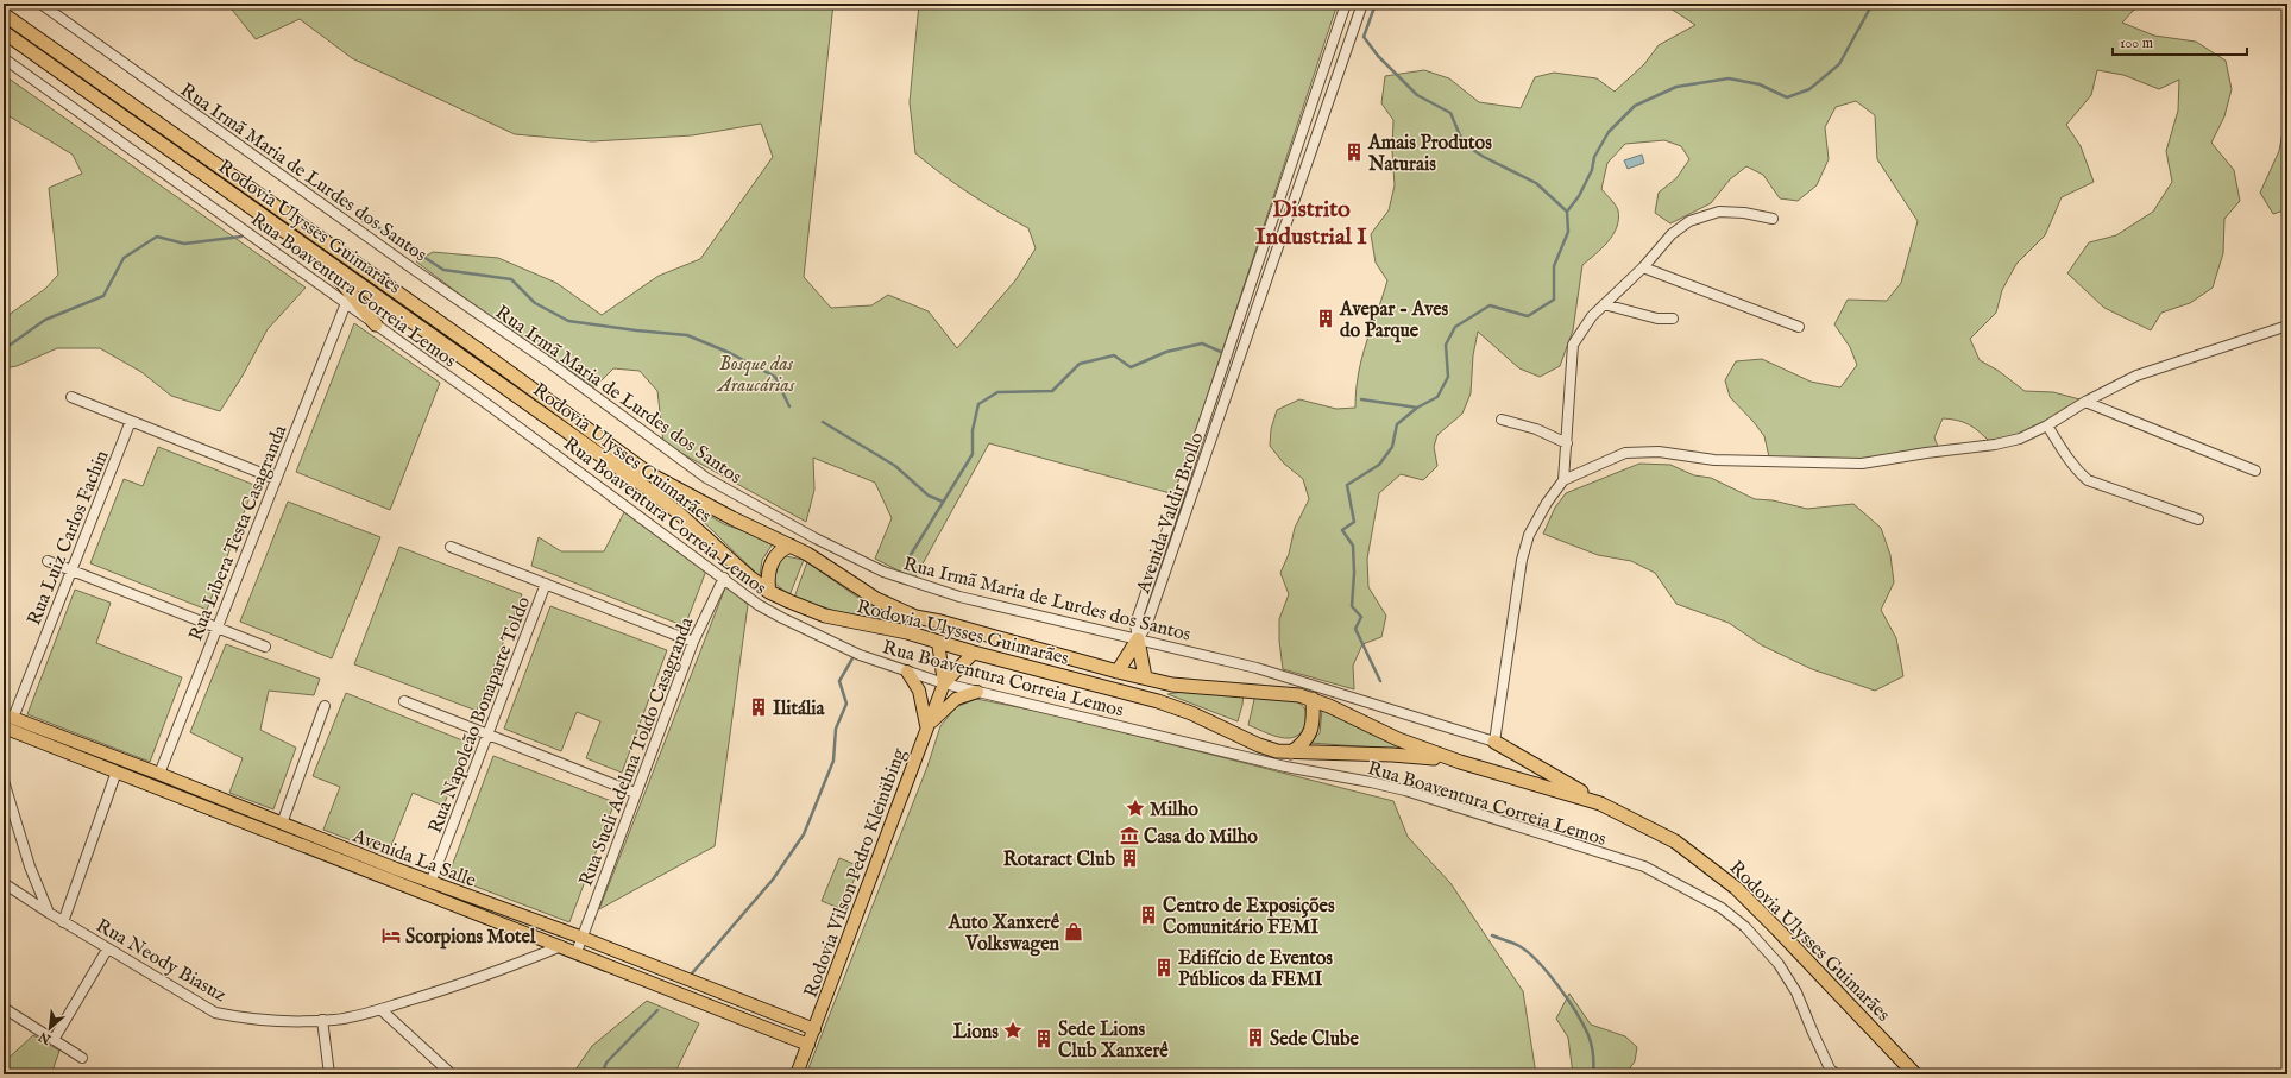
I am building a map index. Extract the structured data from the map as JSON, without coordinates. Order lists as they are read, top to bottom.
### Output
{
  "streets": {
    "highway": ["Rodovia Ulysses Guimarães"],
    "main road": ["Avenida La Salle", "Rodovia Vilson Pedro Kleinübing"],
    "street": [
      "Rua Irmã Maria de Lurdes dos Santos",
      "Rua Boaventura Correia Lemos",
      "Avenida Valdir Brollo",
      "Rua Libera Testa Casagranda",
      "Rua Luiz Carlos Fachin",
      "Rua Napoleão Bonaparte Toldo",
      "Rua Sueli Adelma Toldo Casagranda",
      "Rua Neody Biasuz"
    ]
  },
  "crossings": [
    ["Rua Irmã Maria de Lurdes dos Santos", "Avenida Valdir Brollo"],
    ["Rodovia Ulysses Guimarães", "Rodovia Vilson Pedro Kleinübing"],
    ["Rua Boaventura Correia Lemos", "Rua Libera Testa Casagranda"],
    ["Rua Boaventura Correia Lemos", "Rua Sueli Adelma Toldo Casagranda"],
    ["Rua Boaventura Correia Lemos", "Rodovia Vilson Pedro Kleinübing"],
    ["Rua Libera Testa Casagranda", "Avenida La Salle"],
    ["Rua Luiz Carlos Fachin", "Avenida La Salle"],
    ["Rua Napoleão Bonaparte Toldo", "Avenida La Salle"],
    ["Rua Sueli Adelma Toldo Casagranda", "Avenida La Salle"],
    ["Avenida La Salle", "Rodovia Vilson Pedro Kleinübing"],
    ["Avenida La Salle", "Rua Neody Biasuz"]
  ],
  "districts": ["Distrito Industrial I"],
  "parks": ["Bosque das Araucárias"],
  "places": {
    "building": [
      "Amais Produtos Naturais",
      "Avepar - Aves do Parque",
      "Ilitália",
      "Rotaract Club",
      "Centro de Exposições Comunitário FEMI",
      "Edifício de Eventos Públicos da FEMI",
      "Sede Clube",
      "Sede Lions Club Xanxerê"
    ],
    "place": ["Milho", "Lions"],
    "museum": ["Casa do Milho"],
    "shop": ["Auto Xanxerê Volkswagen"],
    "hotel": ["Scorpions Motel"]
  },
  "scale_bar": "100 m",
  "north": "bottom left"
}
